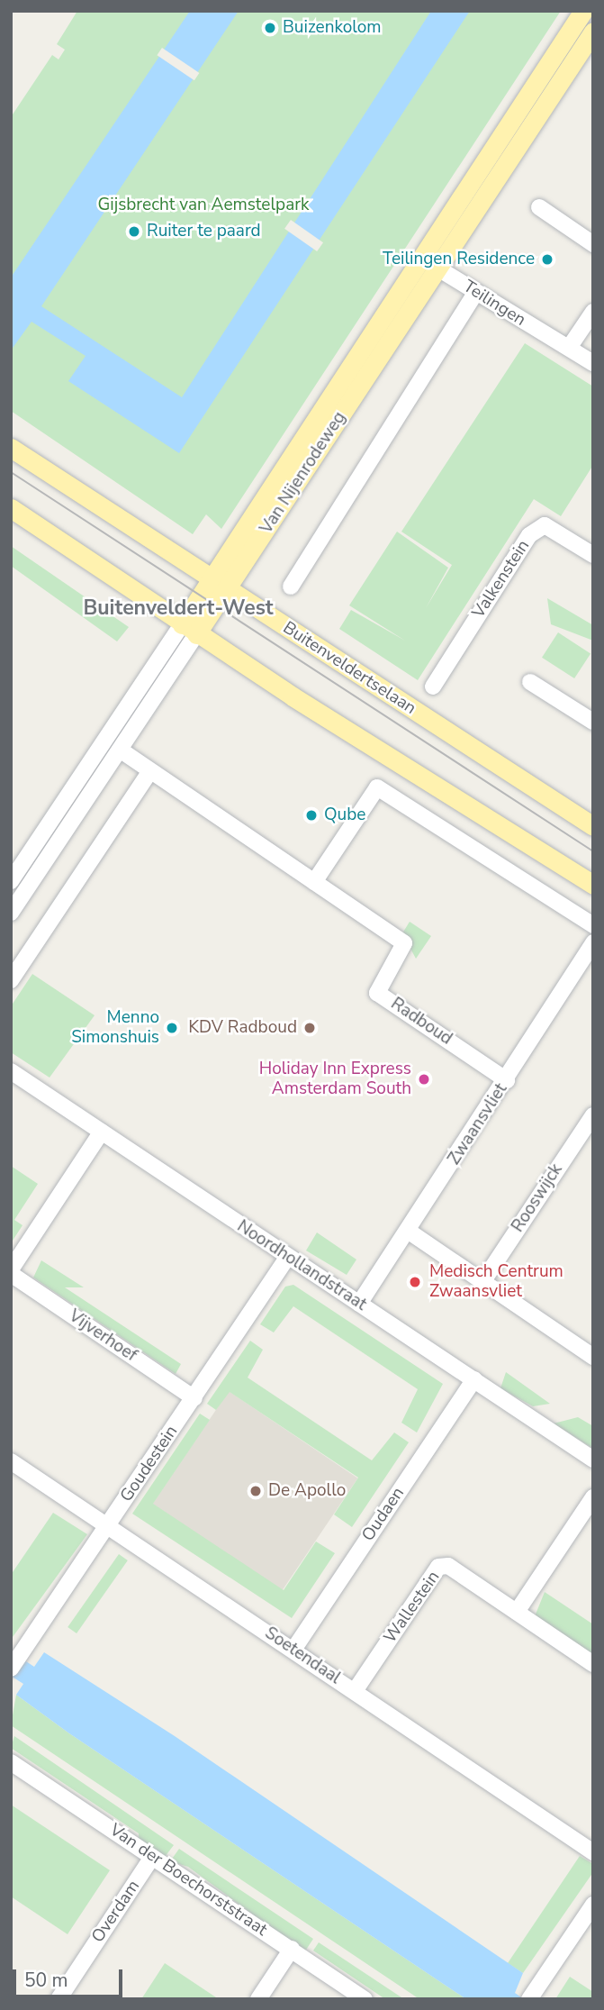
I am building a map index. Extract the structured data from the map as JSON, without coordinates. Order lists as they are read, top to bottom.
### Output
{
  "streets": {
    "main road": ["Van Nijenrodeweg", "Buitenveldertselaan"],
    "street": [
      "Teilingen",
      "Valkenstein",
      "Radboud",
      "Zwaansvliet",
      "Rooswijck",
      "Noordhollandstraat",
      "Vijverhoef",
      "Goudestein",
      "Oudaen",
      "Wallestein",
      "Soetendaal",
      "Van der Boechorststraat",
      "Overdam"
    ]
  },
  "crossings": [
    ["Teilingen", "Van Nijenrodeweg"],
    ["Van Nijenrodeweg", "Buitenveldertselaan"],
    ["Van Nijenrodeweg", "Radboud"],
    ["Radboud", "Zwaansvliet"],
    ["Zwaansvliet", "Noordhollandstraat"],
    ["Noordhollandstraat", "Vijverhoef"],
    ["Noordhollandstraat", "Goudestein"],
    ["Noordhollandstraat", "Oudaen"],
    ["Vijverhoef", "Goudestein"],
    ["Goudestein", "Soetendaal"],
    ["Oudaen", "Soetendaal"],
    ["Wallestein", "Soetendaal"],
    ["Van der Boechorststraat", "Overdam"]
  ],
  "districts": ["Buitenveldert-West"],
  "parks": ["Gijsbrecht van Aemstelpark"],
  "places": [
    "Buizenkolom",
    "Ruiter te paard",
    "Teilingen Residence",
    "Qube",
    "Menno Simonshuis",
    "KDV Radboud",
    "Holiday Inn Express Amsterdam South",
    "Medisch Centrum Zwaansvliet",
    "De Apollo"
  ],
  "scale_bar": "50 m"
}
